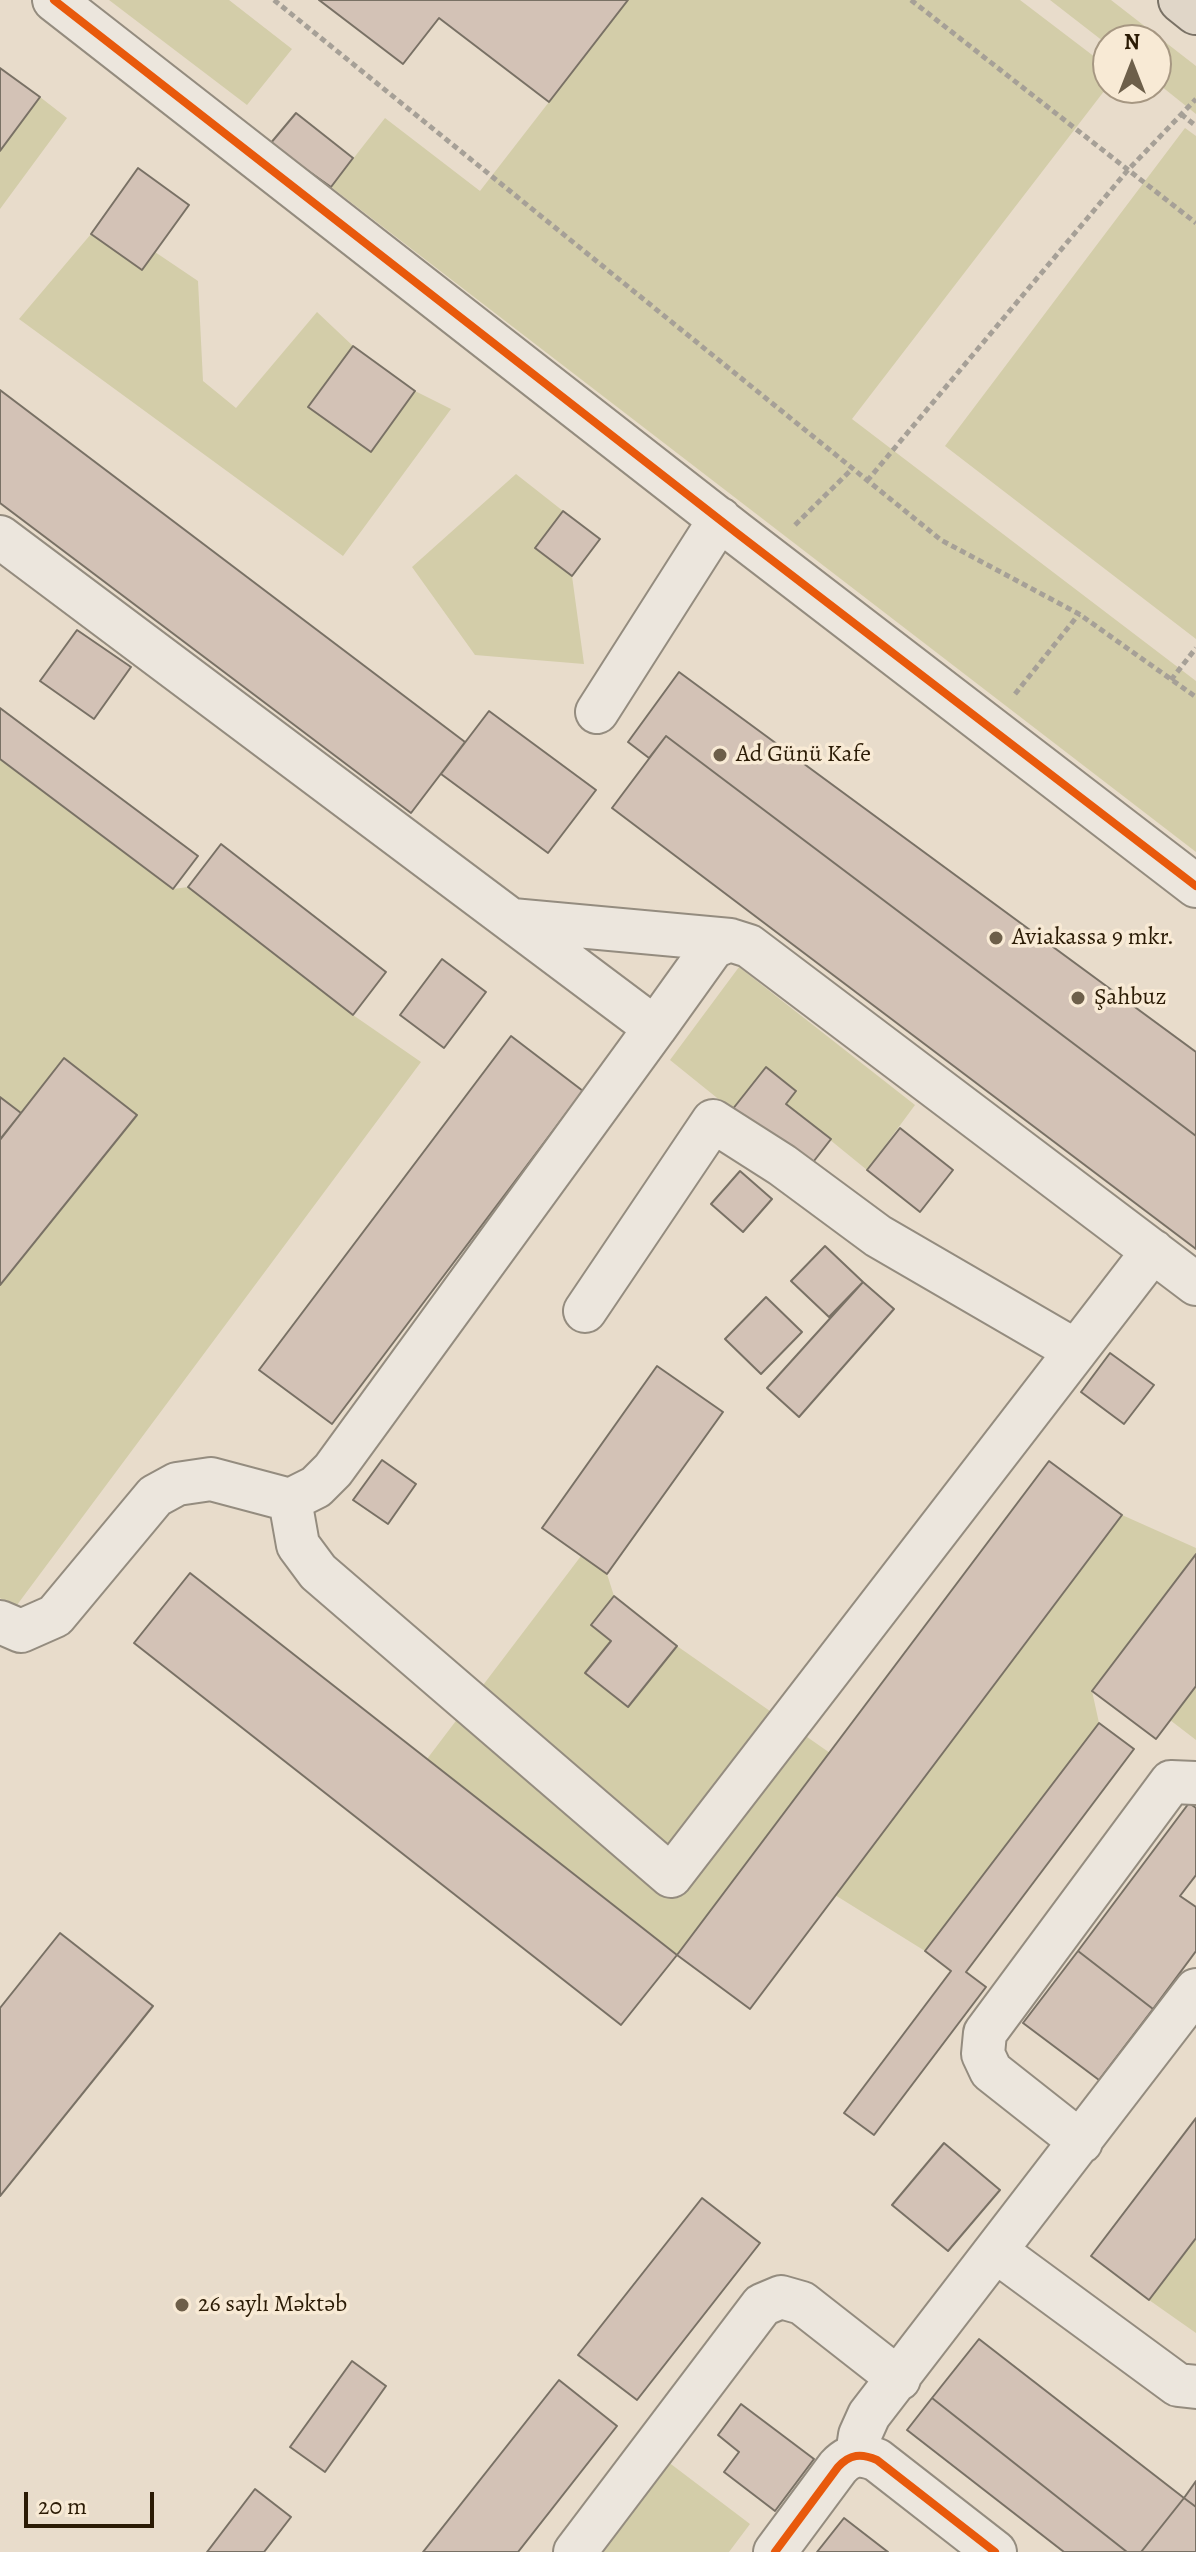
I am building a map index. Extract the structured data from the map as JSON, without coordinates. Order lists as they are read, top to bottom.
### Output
{
  "places": [
    "Ad Günü Kafe",
    "Aviakassa 9 mkr.",
    "Şahbuz",
    "26 saylı Məktəb"
  ],
  "scale_bar": "20 m",
  "north": "top"
}
